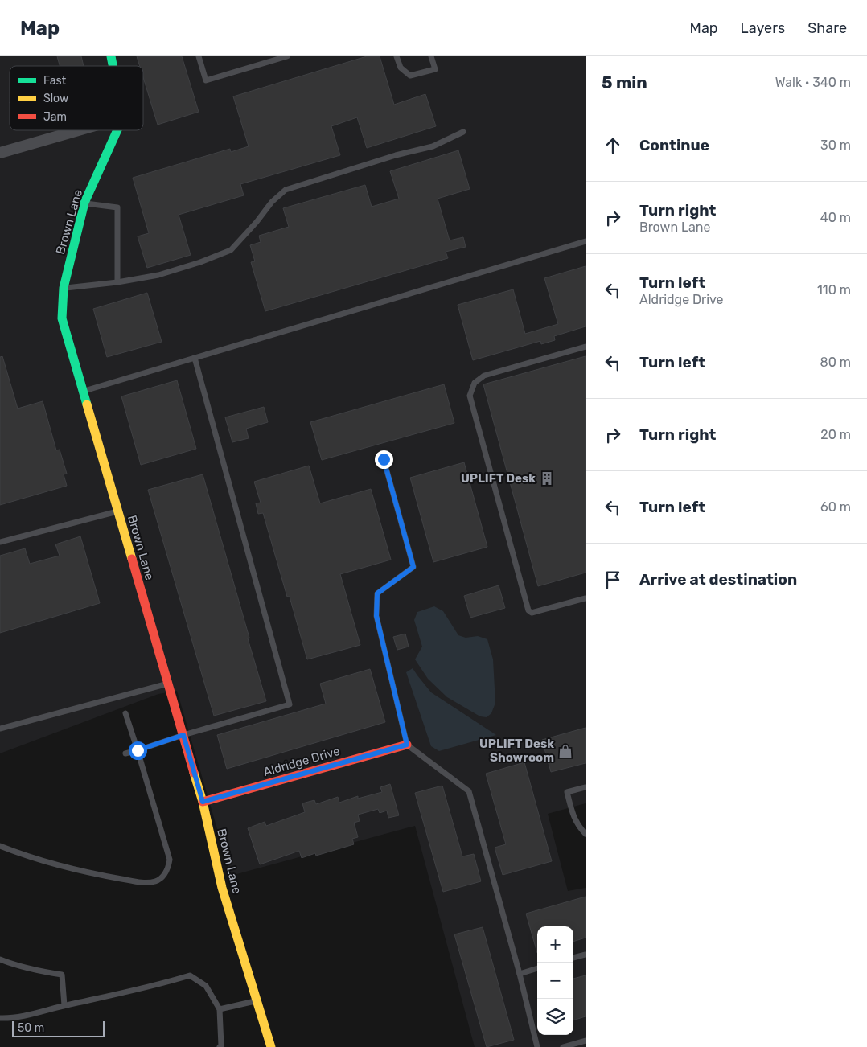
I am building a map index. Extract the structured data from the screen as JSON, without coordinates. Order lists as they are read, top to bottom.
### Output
{
  "streets": {
    "street": ["Brown Lane", "Aldridge Drive"]
  },
  "crossings": [
    ["Brown Lane", "Aldridge Drive"]
  ],
  "places": {
    "building": ["UPLIFT Desk"],
    "shop": ["UPLIFT Desk Showroom"]
  },
  "legend": ["Fast", "Slow", "Jam"],
  "scale_bar": "50 m",
  "page": {
    "header": "Map",
    "nav": ["Map", "Layers", "Share"],
    "heading": ["5 min", "Walk · 340 m"],
    "list": [
      ["Continue", "30 m"],
      ["Turn right", "Brown Lane", "40 m"],
      ["Turn left", "Aldridge Drive", "110 m"],
      ["Turn left", "80 m"],
      ["Turn right", "20 m"],
      ["Turn left", "60 m"],
      "Arrive at destination"
    ],
    "map_buttons": ["+", "−"],
    "scale": "50 m"
  }
}
